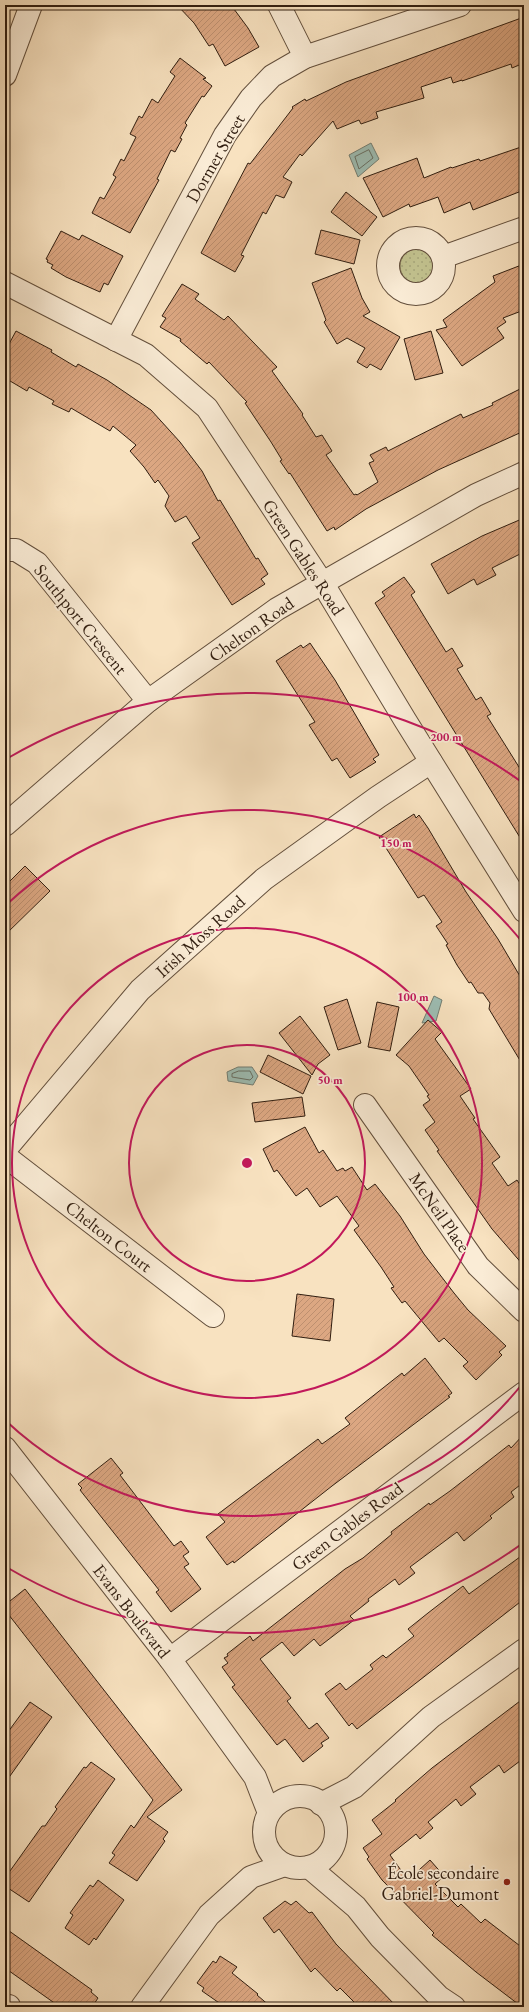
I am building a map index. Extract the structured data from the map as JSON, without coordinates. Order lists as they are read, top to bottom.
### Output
{
  "streets": {
    "street": [
      "Dormer Street",
      "Green Gables Road",
      "Southport Crescent",
      "Chelton Road",
      "Irish Moss Road",
      "McNeil Place",
      "Chelton Court",
      "Evans Boulevard"
    ]
  },
  "crossings": [
    ["Dormer Street", "Green Gables Road"],
    ["Green Gables Road", "Chelton Road"],
    ["Green Gables Road", "Irish Moss Road"],
    ["Green Gables Road", "Evans Boulevard"],
    ["Southport Crescent", "Chelton Road"]
  ],
  "places": ["École secondaire Gabriel-Dumont"],
  "rings": [
    "200 m",
    "150 m",
    "100 m",
    "50 m"
  ]
}
